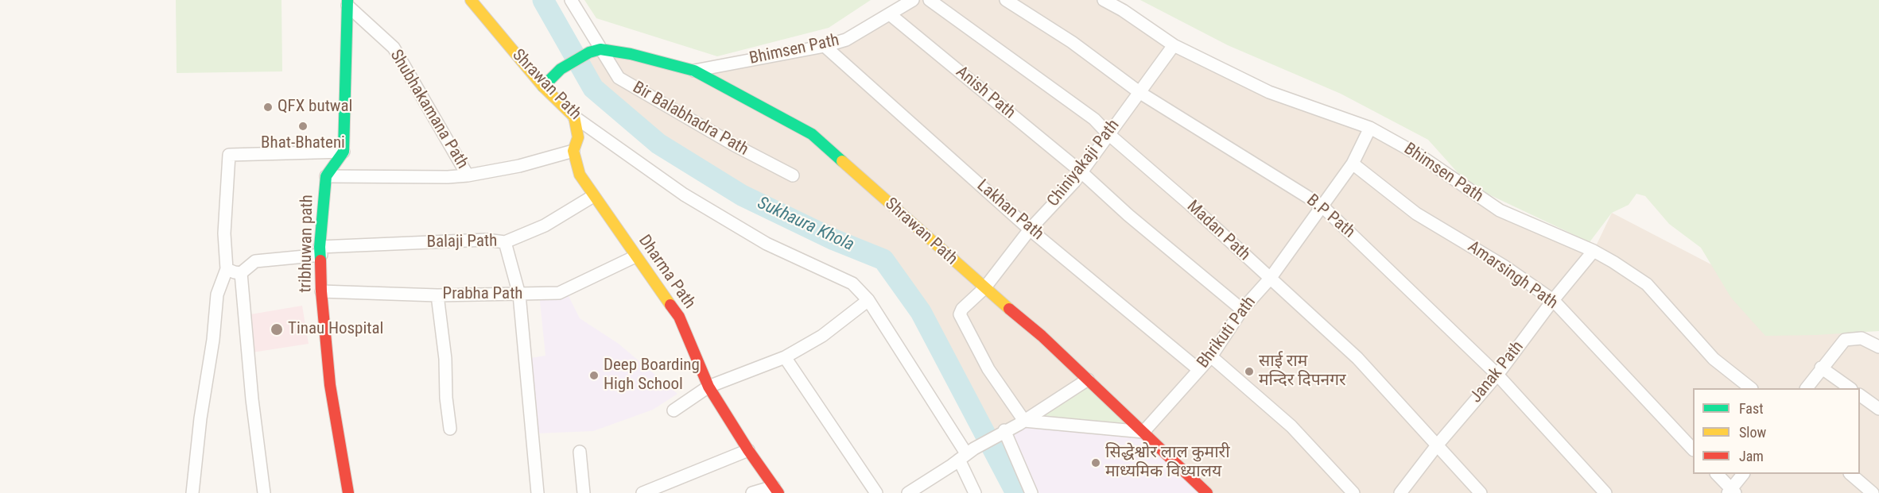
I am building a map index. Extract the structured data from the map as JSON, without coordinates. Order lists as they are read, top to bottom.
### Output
{
  "streets": {
    "street": [
      "Bhimsen Path",
      "Shrawan Path",
      "Anish Path",
      "Shubhakamana Path",
      "Bir Balabhadra Path",
      "Chiniyakaji Path",
      "Lakhan Path",
      "B.P Path",
      "Madan Path",
      "Balaji Path",
      "tribhuwan path",
      "Dharma Path",
      "Amarsingh Path",
      "Prabha Path",
      "Bhrikuti Path",
      "Janak Path"
    ]
  },
  "crossings": [
    ["Bhimsen Path", "Shrawan Path"],
    ["Bhimsen Path", "Anish Path"],
    ["Bhimsen Path", "Chiniyakaji Path"],
    ["Bhimsen Path", "Lakhan Path"],
    ["Bhimsen Path", "Bhrikuti Path"],
    ["Bhimsen Path", "Janak Path"],
    ["Shrawan Path", "Bir Balabhadra Path"],
    ["Shrawan Path", "Chiniyakaji Path"],
    ["Shrawan Path", "Dharma Path"],
    ["Shrawan Path", "Bhrikuti Path"],
    ["Anish Path", "Chiniyakaji Path"],
    ["Anish Path", "Bhrikuti Path"],
    ["Shubhakamana Path", "tribhuwan path"],
    ["Shubhakamana Path", "Dharma Path"],
    ["Chiniyakaji Path", "Lakhan Path"],
    ["Chiniyakaji Path", "B.P Path"],
    ["Chiniyakaji Path", "Madan Path"],
    ["Lakhan Path", "Bhrikuti Path"],
    ["B.P Path", "Bhrikuti Path"],
    ["B.P Path", "Janak Path"],
    ["Madan Path", "Bhrikuti Path"],
    ["Madan Path", "Janak Path"],
    ["Balaji Path", "tribhuwan path"],
    ["Balaji Path", "Dharma Path"],
    ["tribhuwan path", "Prabha Path"],
    ["Dharma Path", "Prabha Path"],
    ["Amarsingh Path", "Bhrikuti Path"],
    ["Amarsingh Path", "Janak Path"]
  ],
  "water": ["Sukhaura Khola"],
  "places": [
    "QFX butwal",
    "Bhat-Bhateni",
    "Tinau Hospital",
    "साई राम मन्दिर दिपनगर",
    "Deep Boarding High School",
    "सिद्धेश्वोर लाल कुमारी माध्यमिक विध्यालय"
  ],
  "legend": ["Fast", "Slow", "Jam"]
}
